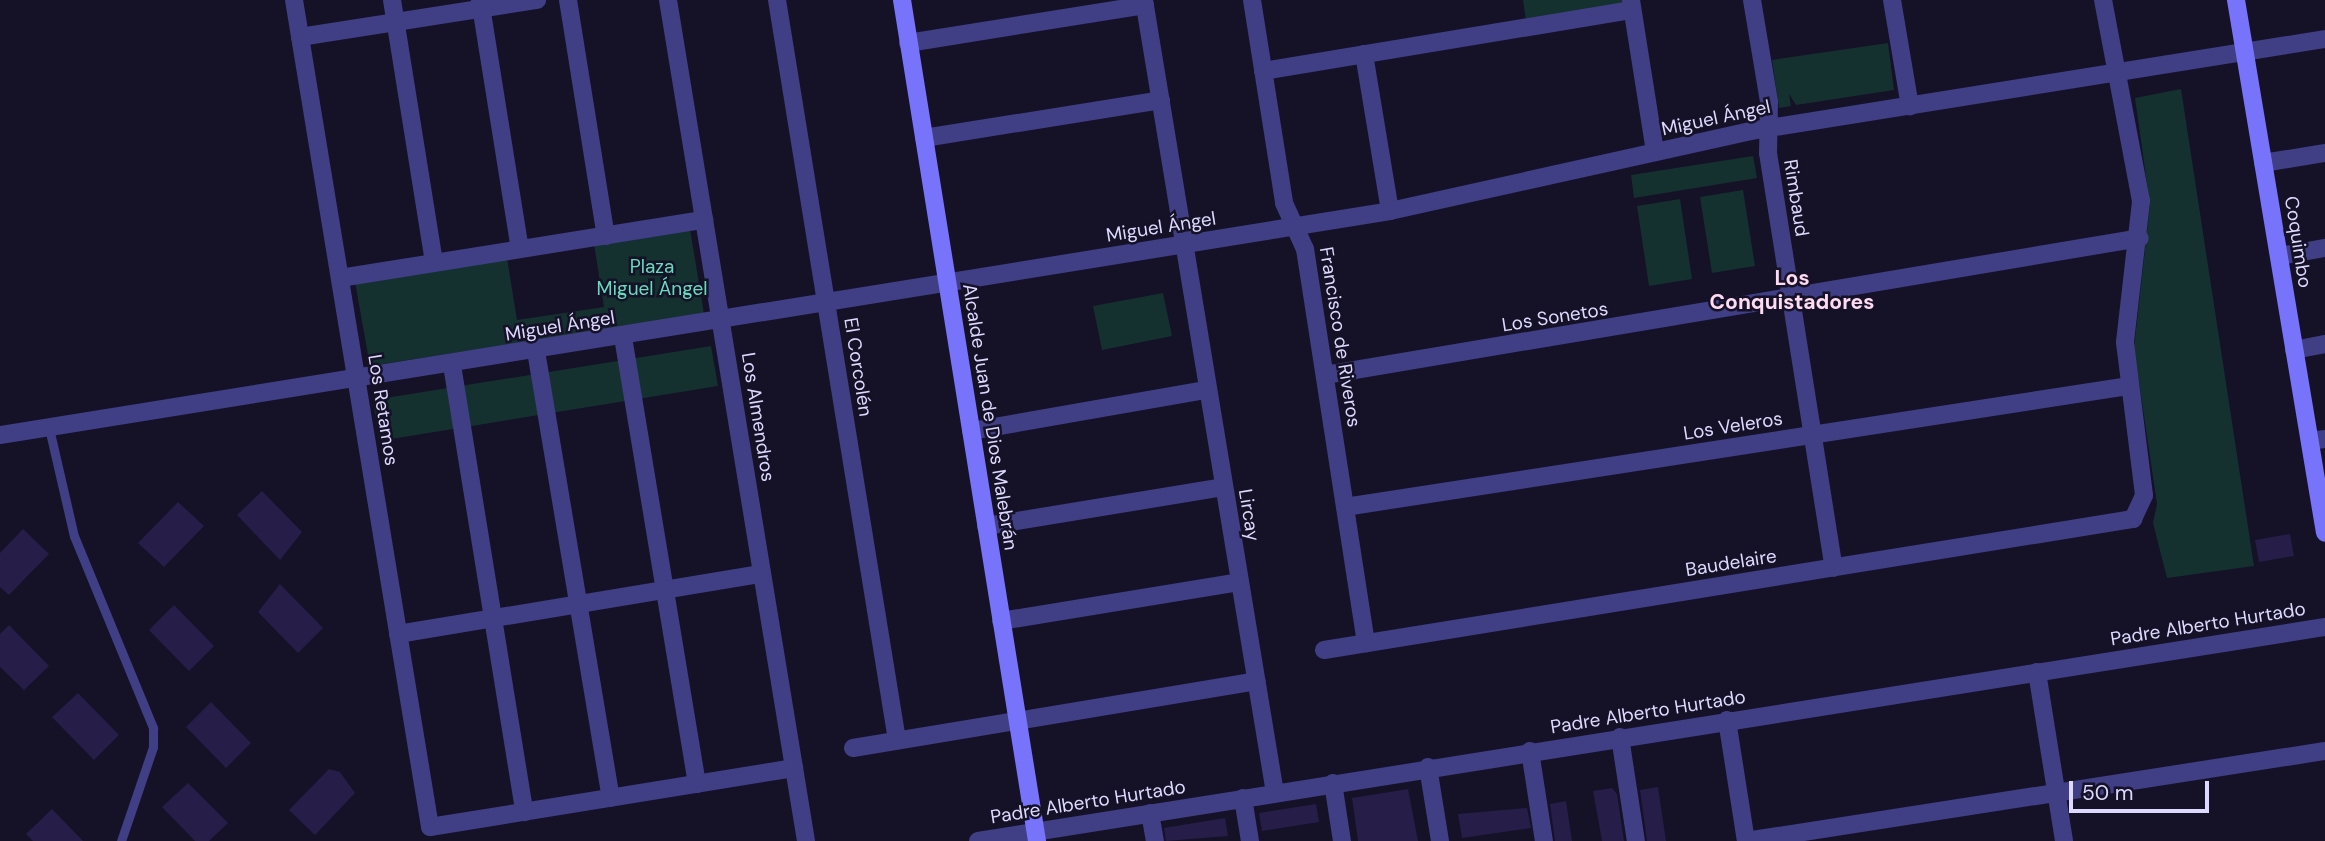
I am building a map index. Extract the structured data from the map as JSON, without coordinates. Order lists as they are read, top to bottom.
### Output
{
  "streets": {
    "street": [
      "Miguel Ángel",
      "Rimbaud",
      "Coquimbo",
      "Los Sonetos",
      "Francisco de Riveros",
      "El Corcolén",
      "Los Retamos",
      "Los Almendros",
      "Alcalde Juan de Dios Malebrán",
      "Los Veleros",
      "Lircay",
      "Baudelaire",
      "Padre Alberto Hurtado"
    ]
  },
  "crossings": [
    ["Miguel Ángel", "Rimbaud"],
    ["Miguel Ángel", "Coquimbo"],
    ["Miguel Ángel", "Francisco de Riveros"],
    ["Miguel Ángel", "El Corcolén"],
    ["Miguel Ángel", "Los Retamos"],
    ["Miguel Ángel", "Los Almendros"],
    ["Miguel Ángel", "Alcalde Juan de Dios Malebrán"],
    ["Miguel Ángel", "Lircay"],
    ["Rimbaud", "Los Sonetos"],
    ["Rimbaud", "Los Veleros"],
    ["Rimbaud", "Baudelaire"],
    ["Los Sonetos", "Francisco de Riveros"],
    ["Francisco de Riveros", "Los Veleros"],
    ["Francisco de Riveros", "Baudelaire"],
    ["Alcalde Juan de Dios Malebrán", "Padre Alberto Hurtado"],
    ["Los Veleros", "Baudelaire"],
    ["Lircay", "Padre Alberto Hurtado"]
  ],
  "districts": ["Los Conquistadores"],
  "parks": ["Plaza Miguel Ángel"],
  "scale_bar": "50 m"
}
